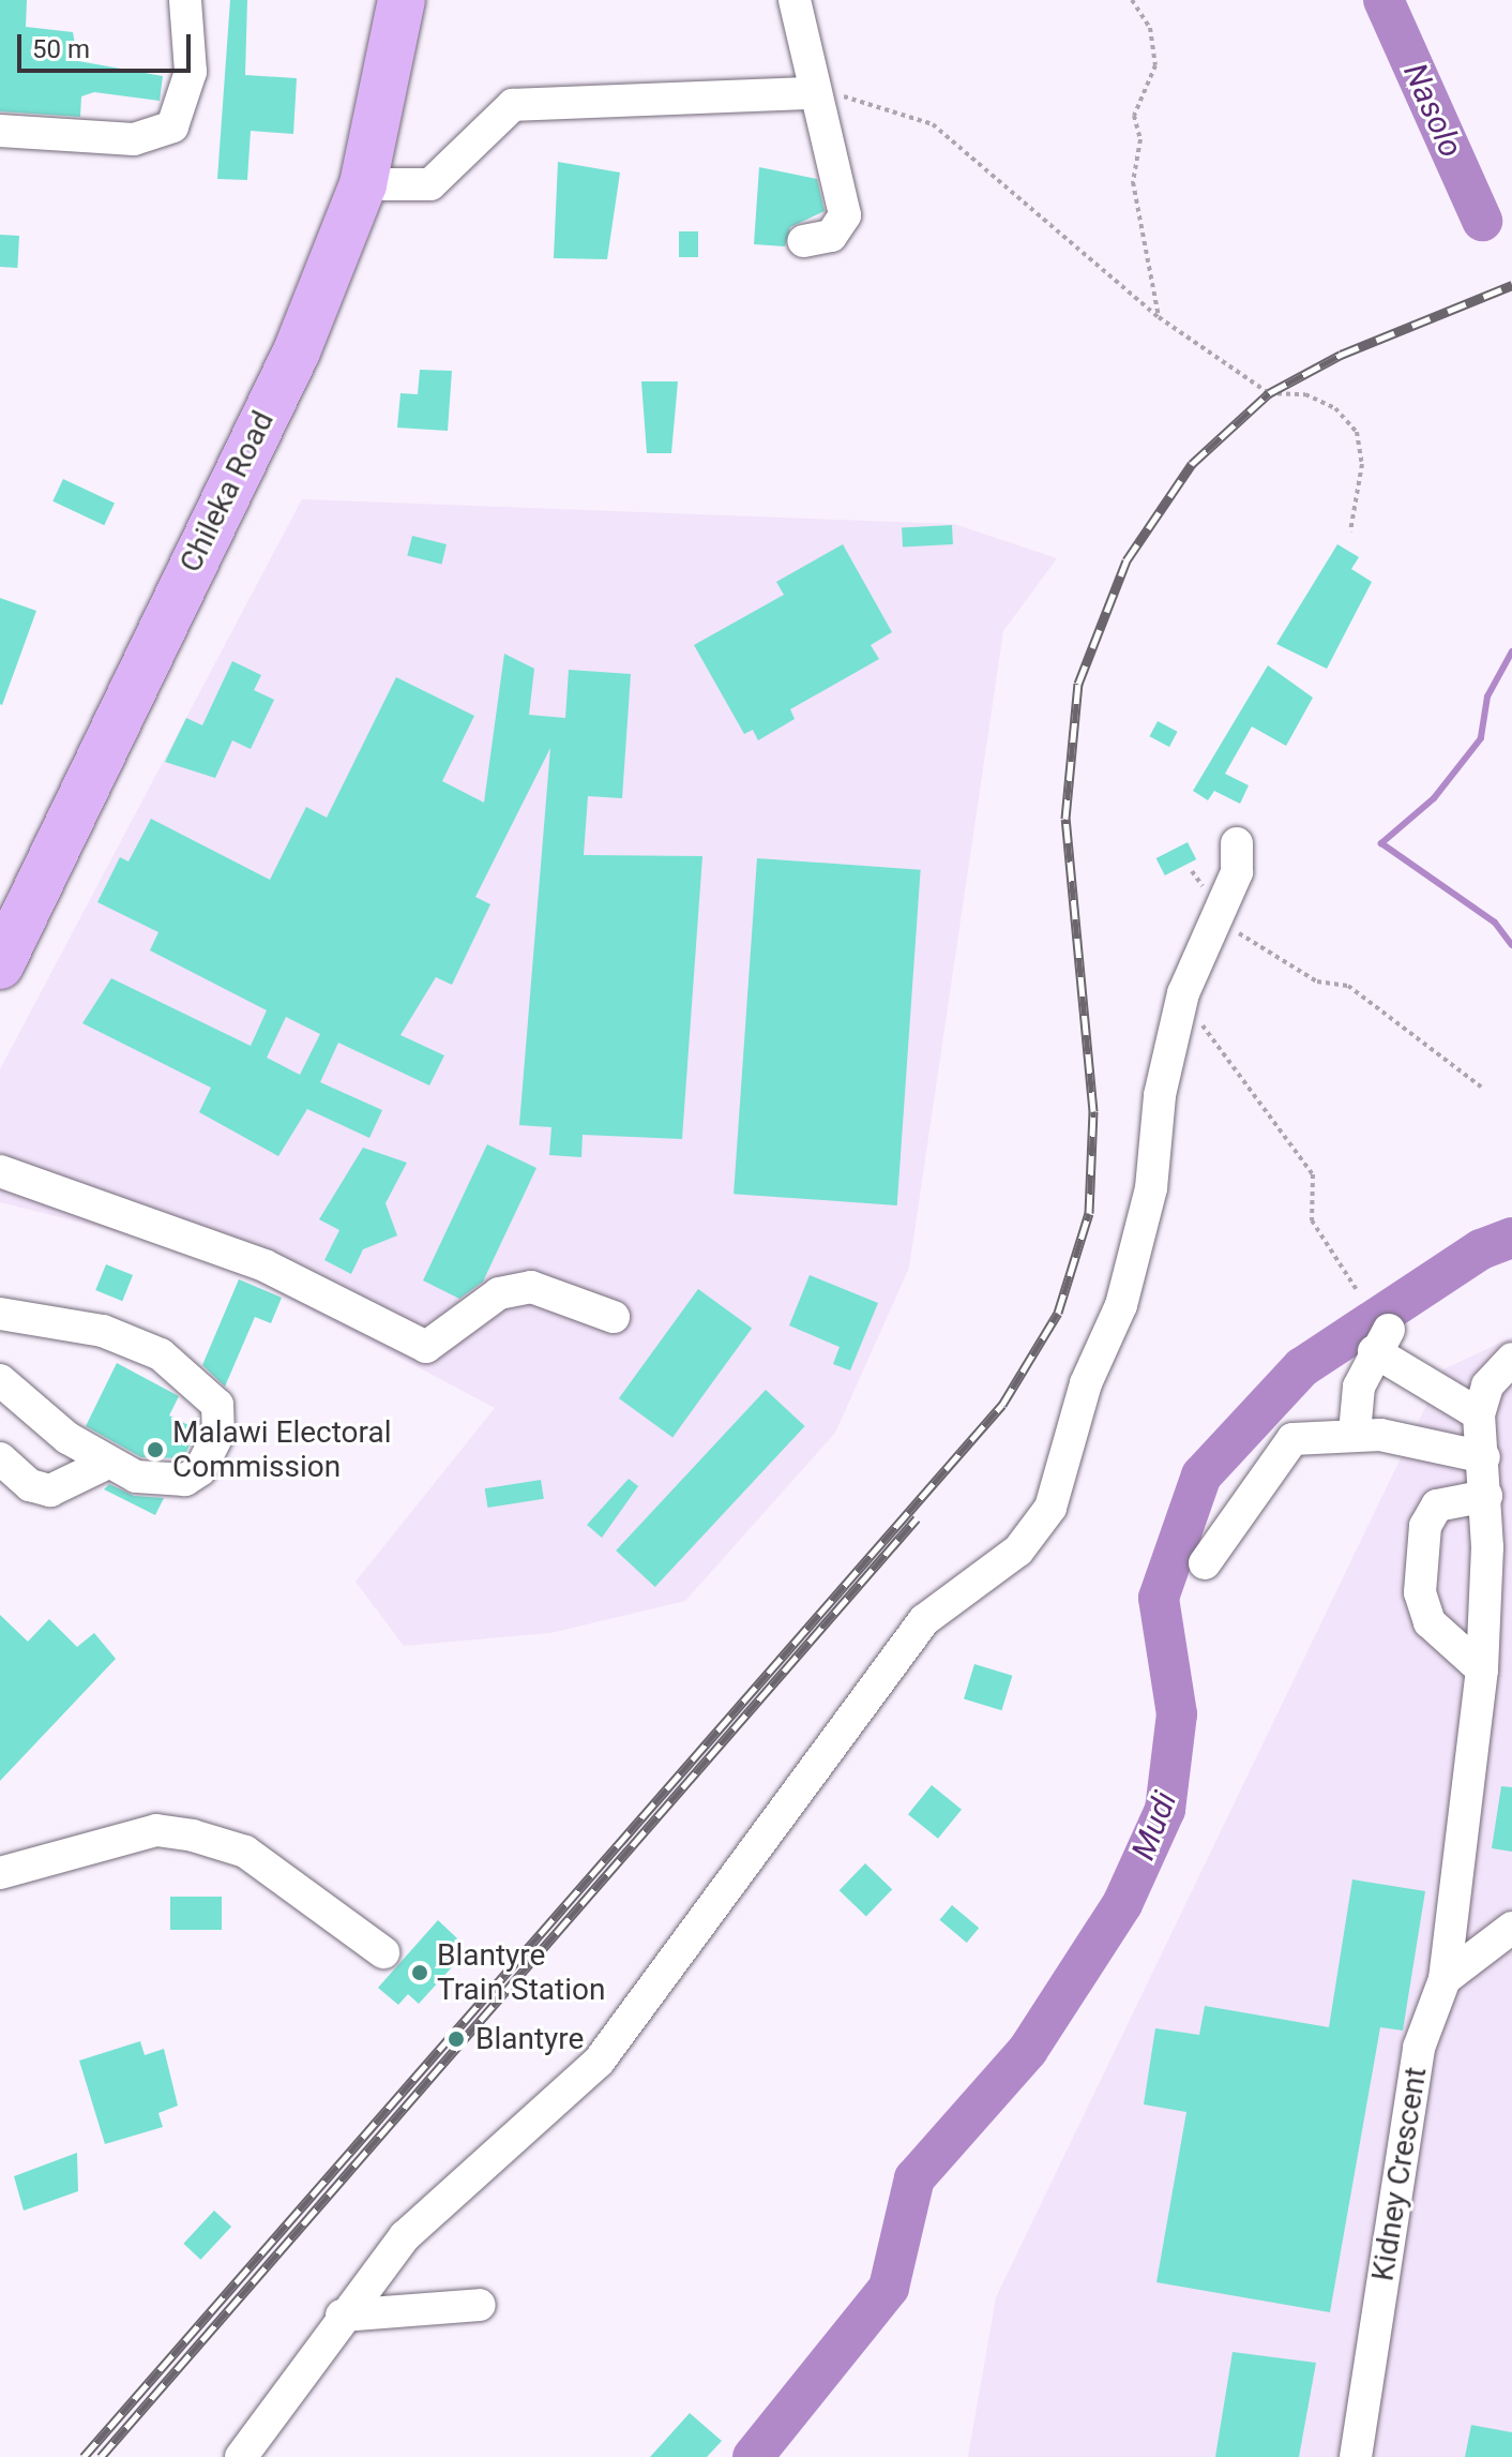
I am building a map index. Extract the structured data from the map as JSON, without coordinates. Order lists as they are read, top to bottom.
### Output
{
  "streets": {
    "highway": ["Chileka Road"],
    "street": ["Kidney Crescent"]
  },
  "water": ["Nasolo", "Mudi"],
  "places": ["Malawi Electoral Commission", "Blantyre Train Station", "Blantyre"],
  "scale_bar": "50 m"
}
